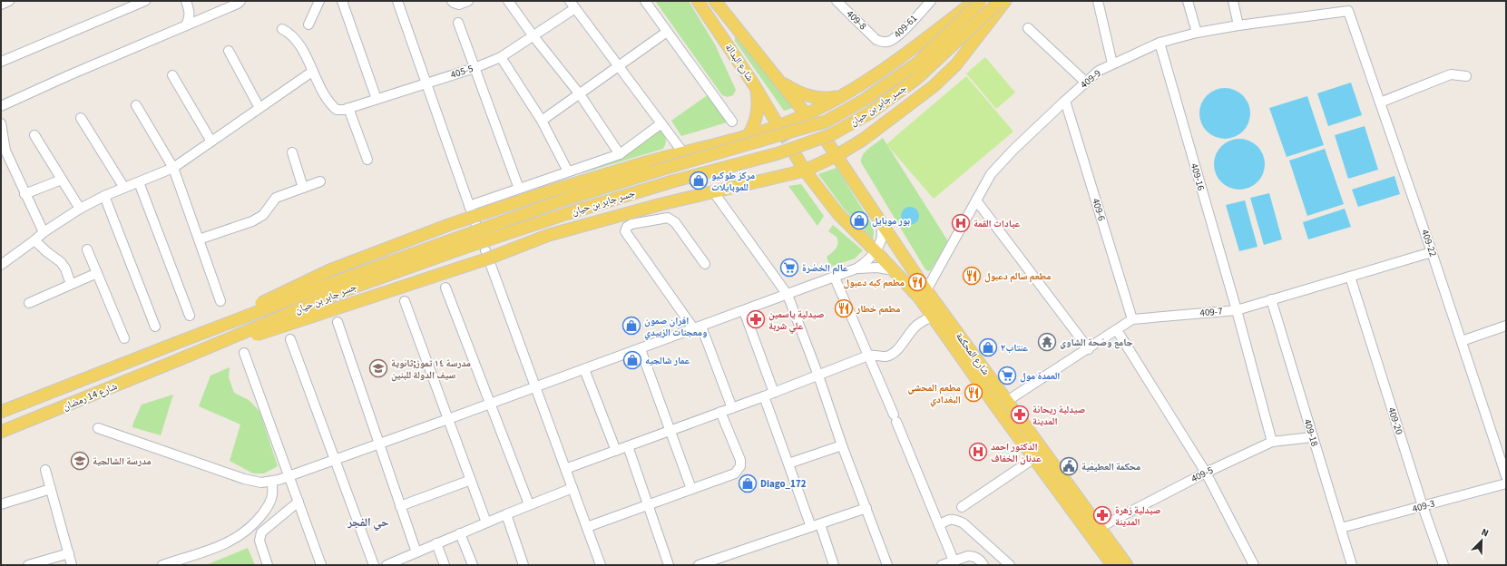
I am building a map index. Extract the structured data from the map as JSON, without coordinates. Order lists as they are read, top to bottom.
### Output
{
  "streets": {
    "main road": [
      "شارع البدالة",
      "جسر جابر بن حيان",
      "شارع المحكمة",
      "شارع 14 رمضان"
    ],
    "street": [
      "409-8",
      "409-61",
      "405-5",
      "409-9",
      "409-16",
      "409-6",
      "409-22",
      "409-7",
      "409-20",
      "409-18",
      "409-5",
      "409-3"
    ]
  },
  "crossings": [
    ["409-8", "409-61"],
    ["409-9", "409-16"],
    ["409-9", "409-6"],
    ["409-9", "409-22"],
    ["409-9", "شارع المحكمة"],
    ["جسر جابر بن حيان", "شارع 14 رمضان"],
    ["409-16", "409-7"],
    ["409-16", "409-5"],
    ["409-6", "409-7"],
    ["409-22", "409-7"],
    ["409-7", "409-20"],
    ["409-7", "409-18"],
    ["شارع المحكمة", "409-5"],
    ["409-20", "409-3"],
    ["409-18", "409-5"],
    ["409-18", "409-3"]
  ],
  "districts": ["حي الفجر"],
  "places": {
    "shop": [
      "مركز طوكيو للموبايلات",
      "بور موبايل",
      "افران صمون ومعجنات الزبيدي",
      "عنتاب٢",
      "عمار شالجيه",
      "Diago_172"
    ],
    "hospital": ["عيادات القمة", "الدكتور احمد عدنان الخفاف"],
    "supermarket": ["عالم الخضرة", "العمدة مول"],
    "restaurant": [
      "مطعم سالم دعبول",
      "مطعم كبه دعبول",
      "مطعم خطار",
      "مطعم المحشي البغدادي"
    ],
    "pharmacy": ["صيدلية ياسمين علي شربة", "صيدلية ريحانة المدينة", "صيدلية زهرة المدينة"],
    "temple": ["جامع وضحة الشاوي"],
    "school or university": ["مدرسة ١٤ تموز;ثانوية سيف الدولة للبنين", "مدرسة الشالجية"],
    "public building": ["محكمة العطيفية"]
  },
  "north": "top right"
}
